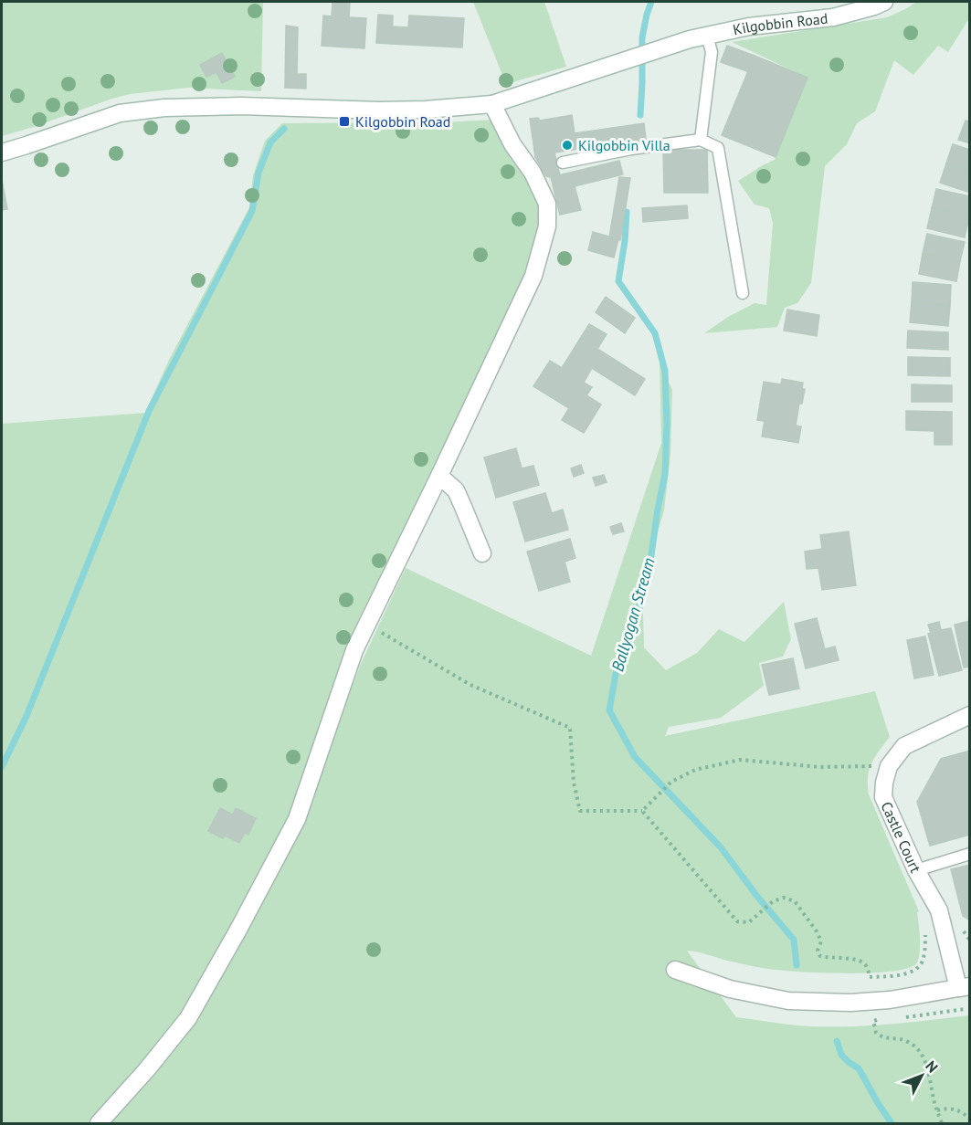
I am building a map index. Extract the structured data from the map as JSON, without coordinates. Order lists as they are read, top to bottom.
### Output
{
  "streets": {
    "street": ["Kilgobbin Road", "Castle Court"]
  },
  "water": ["Ballyogan Stream"],
  "places": {
    "transit": ["Kilgobbin Road"],
    "other": ["Kilgobbin Villa"]
  },
  "north": "top right"
}
